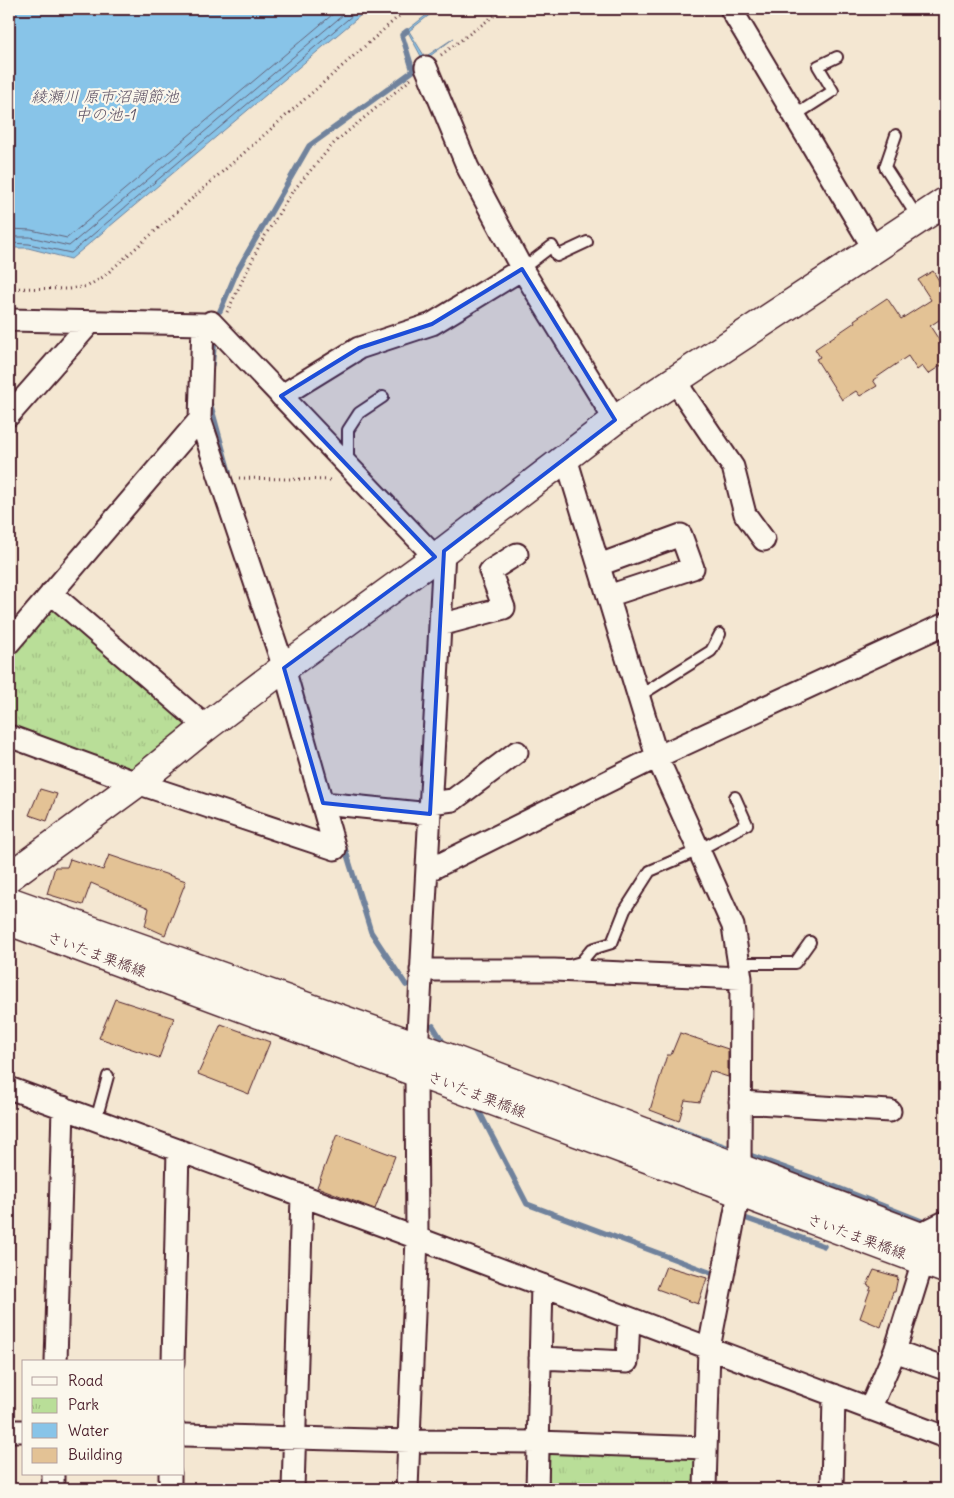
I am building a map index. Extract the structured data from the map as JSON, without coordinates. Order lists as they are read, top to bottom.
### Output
{
  "streets": {
    "main road": ["さいたま栗橋線"]
  },
  "water": ["綾瀬川 原市沼調節池 中の池-1"],
  "legend": [
    "Road",
    "Park",
    "Water",
    "Building"
  ]
}
